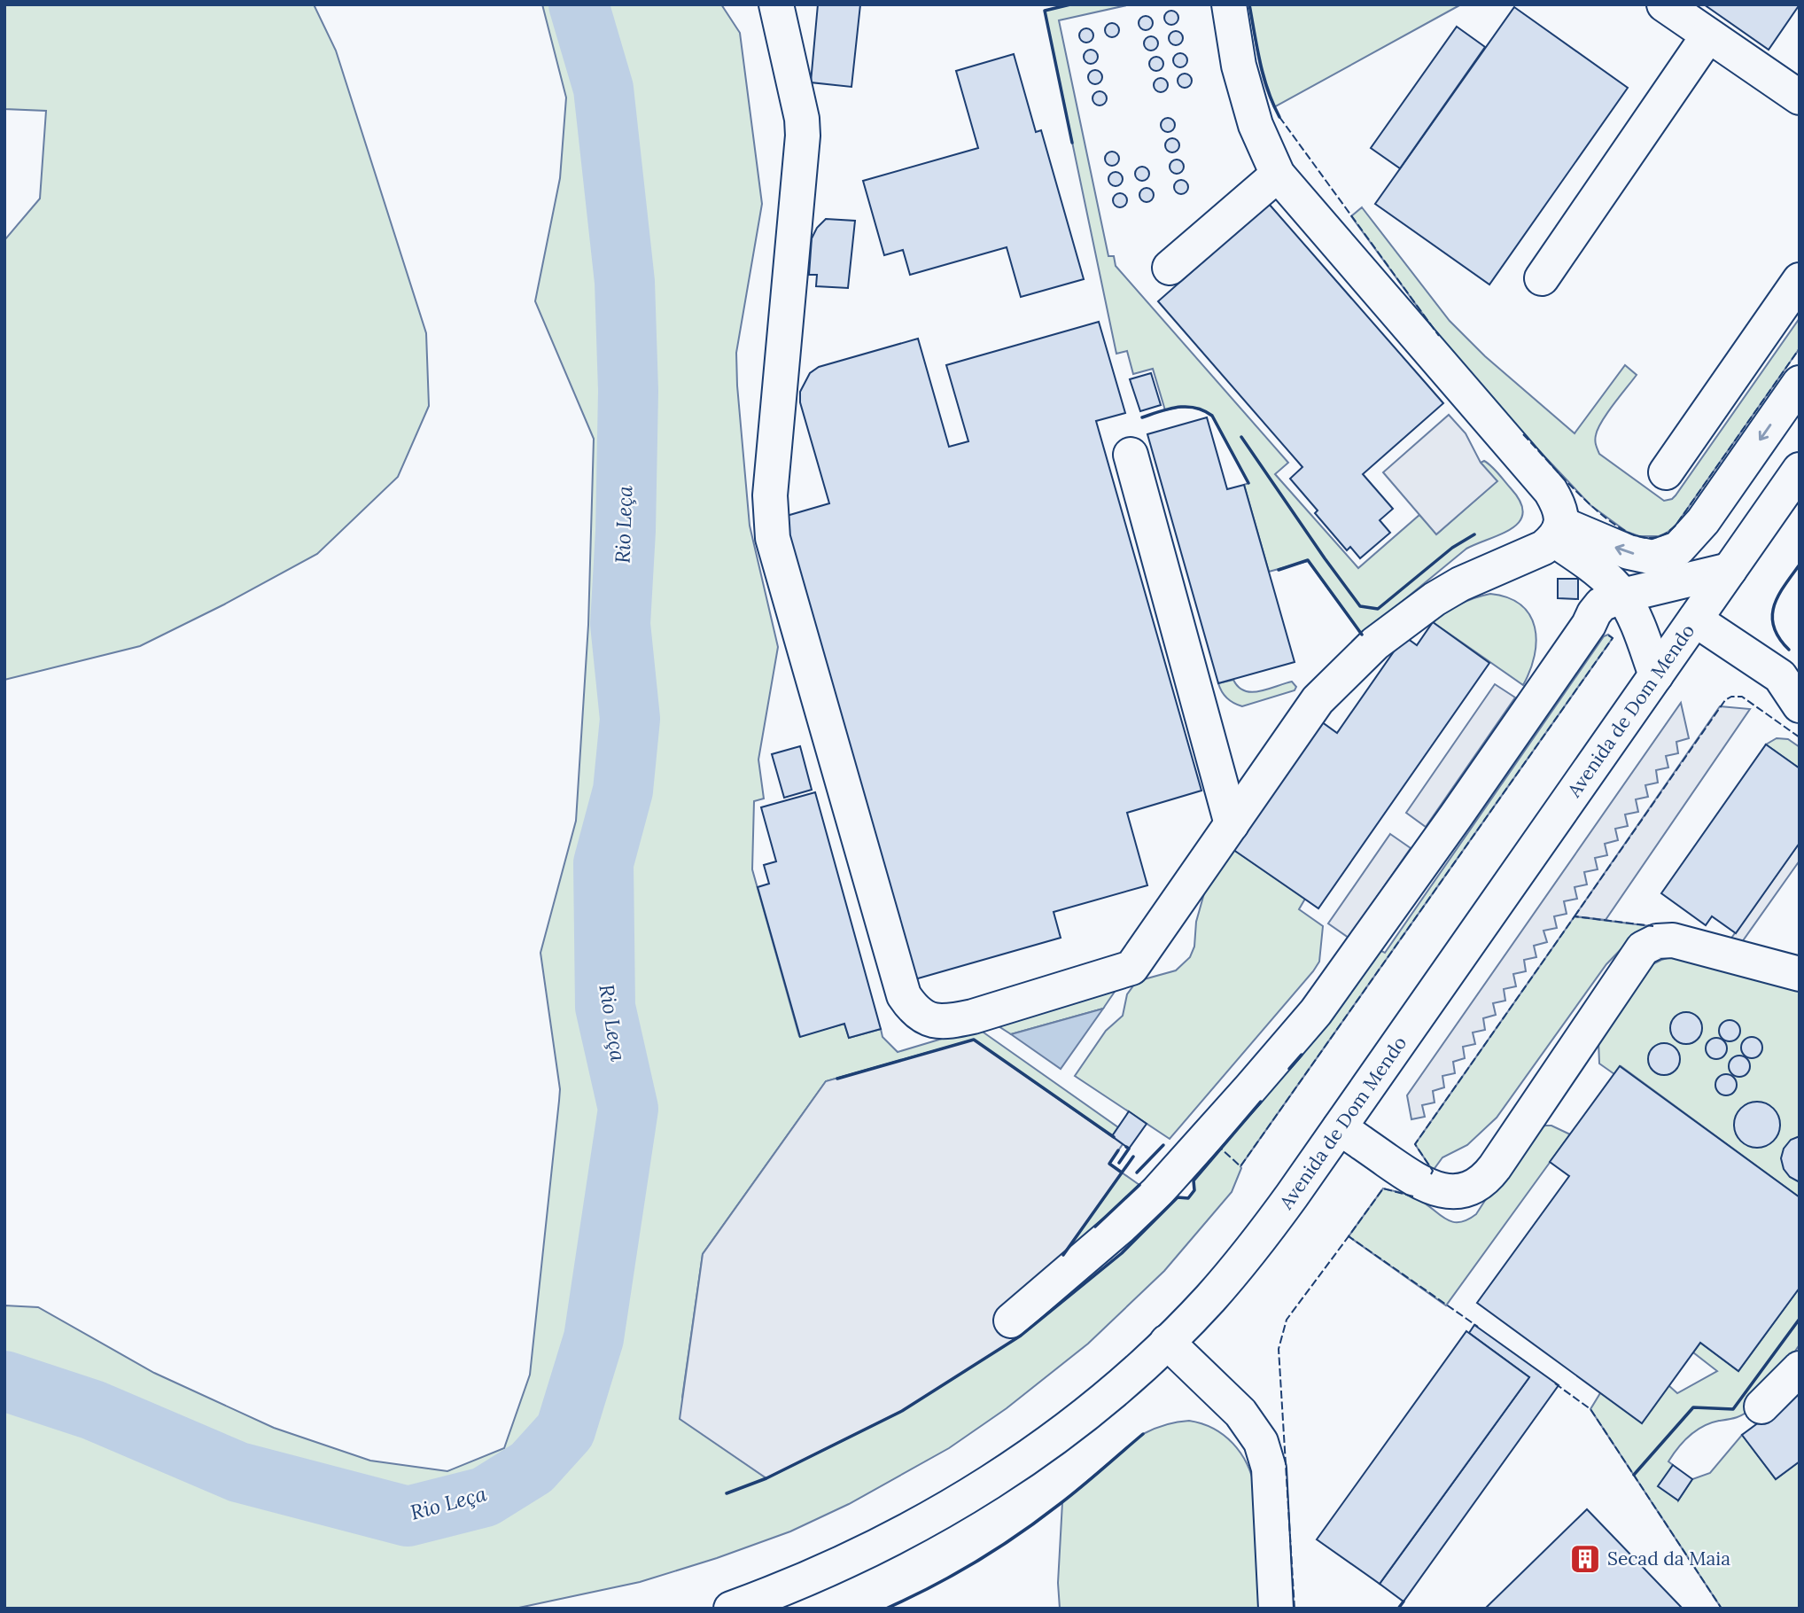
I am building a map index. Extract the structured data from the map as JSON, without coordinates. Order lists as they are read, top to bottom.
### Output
{
  "streets": {
    "main road": ["Avenida de Dom Mendo"]
  },
  "water": ["Rio Leça"],
  "places": {
    "building": ["Secad da Maia"]
  }
}
